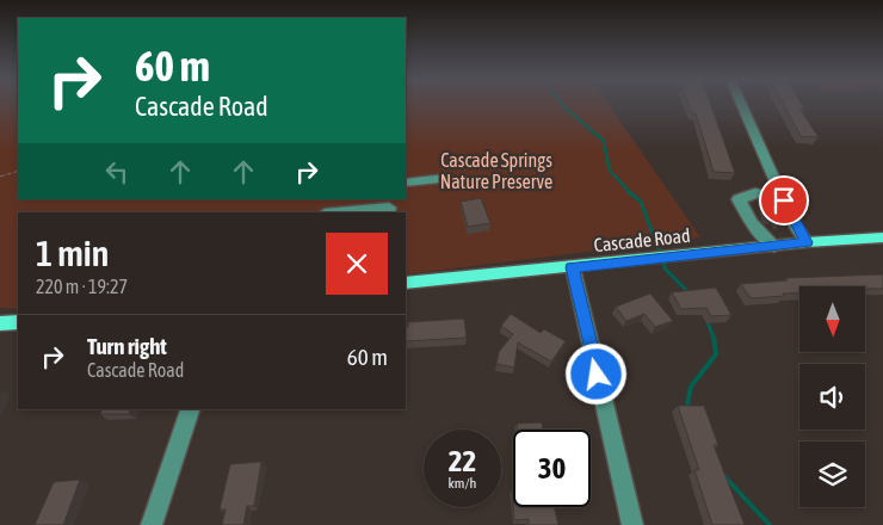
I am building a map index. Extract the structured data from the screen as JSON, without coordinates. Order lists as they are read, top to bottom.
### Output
{
  "streets": {
    "main road": ["Cascade Road"]
  },
  "parks": ["Cascade Springs Nature Preserve"],
  "north": "bottom",
  "page": {
    "turn": ["60 m", "Cascade Road"],
    "heading": ["1 min", "220 m · 19:27"],
    "list": [
      {
        "name": "Turn right",
        "note": "Cascade Road",
        "value": "60 m"
      }
    ],
    "speed": "22 km/h",
    "limit": "30"
  }
}
